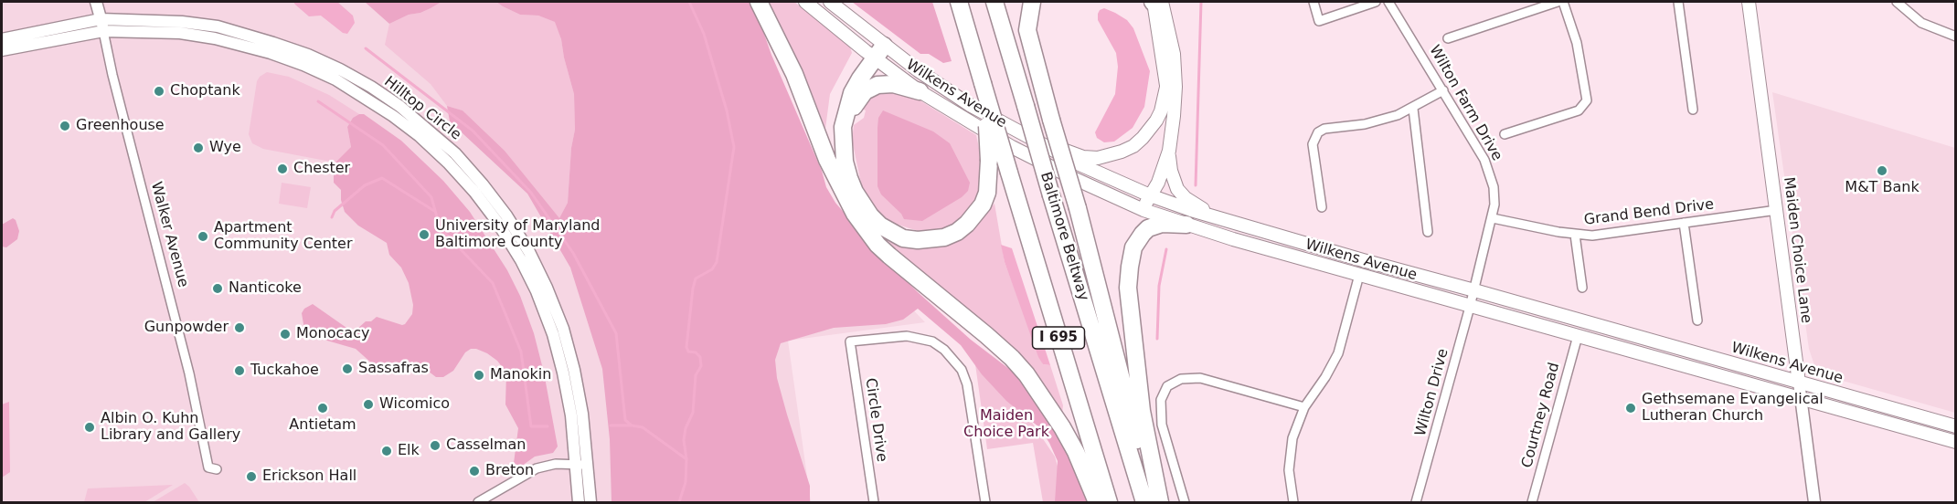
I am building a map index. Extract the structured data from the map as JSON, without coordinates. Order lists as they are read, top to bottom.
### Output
{
  "streets": {
    "highway": ["Baltimore Beltway", "I 695"],
    "main road": ["Wilkens Avenue", "Maiden Choice Lane"],
    "street": [
      "Wilton Farm Drive",
      "Hilltop Circle",
      "Grand Bend Drive",
      "Walker Avenue",
      "Wilton Drive",
      "Courtney Road",
      "Circle Drive"
    ]
  },
  "crossings": [
    ["Wilkens Avenue", "Wilton Farm Drive"],
    ["Wilkens Avenue", "Maiden Choice Lane"],
    ["Wilkens Avenue", "Wilton Drive"],
    ["Wilkens Avenue", "Courtney Road"],
    ["Wilton Farm Drive", "Grand Bend Drive"],
    ["Wilton Farm Drive", "Wilton Drive"],
    ["Hilltop Circle", "Walker Avenue"],
    ["Grand Bend Drive", "Maiden Choice Lane"]
  ],
  "parks": ["Maiden Choice Park"],
  "places": [
    "Choptank",
    "Greenhouse",
    "Wye",
    "Chester",
    "M&T Bank",
    "University of Maryland Baltimore County",
    "Apartment Community Center",
    "Nanticoke",
    "Gunpowder",
    "Monocacy",
    "Sassafras",
    "Tuckahoe",
    "Manokin",
    "Wicomico",
    "Antietam",
    "Gethsemane Evangelical Lutheran Church",
    "Albin O. Kuhn Library and Gallery",
    "Casselman",
    "Elk",
    "Breton",
    "Erickson Hall"
  ]
}
